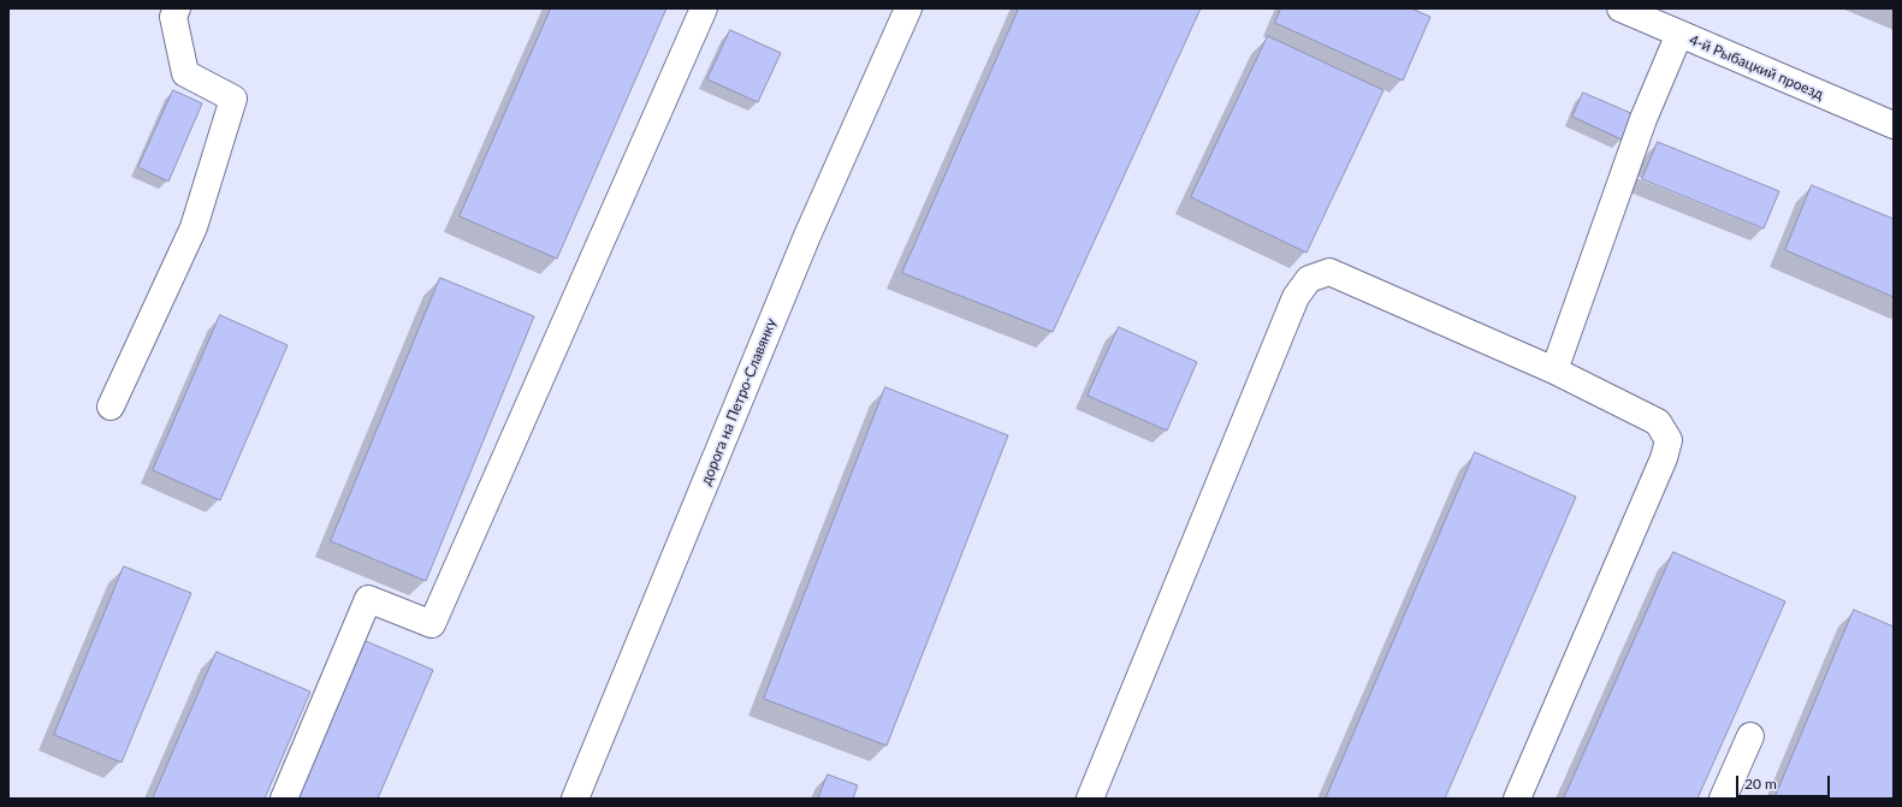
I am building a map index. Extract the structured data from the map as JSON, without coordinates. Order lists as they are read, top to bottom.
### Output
{
  "streets": {
    "street": ["4-й Рыбацкий проезд", "дорога на Петро-Славянку"]
  },
  "scale_bar": "20 m"
}
